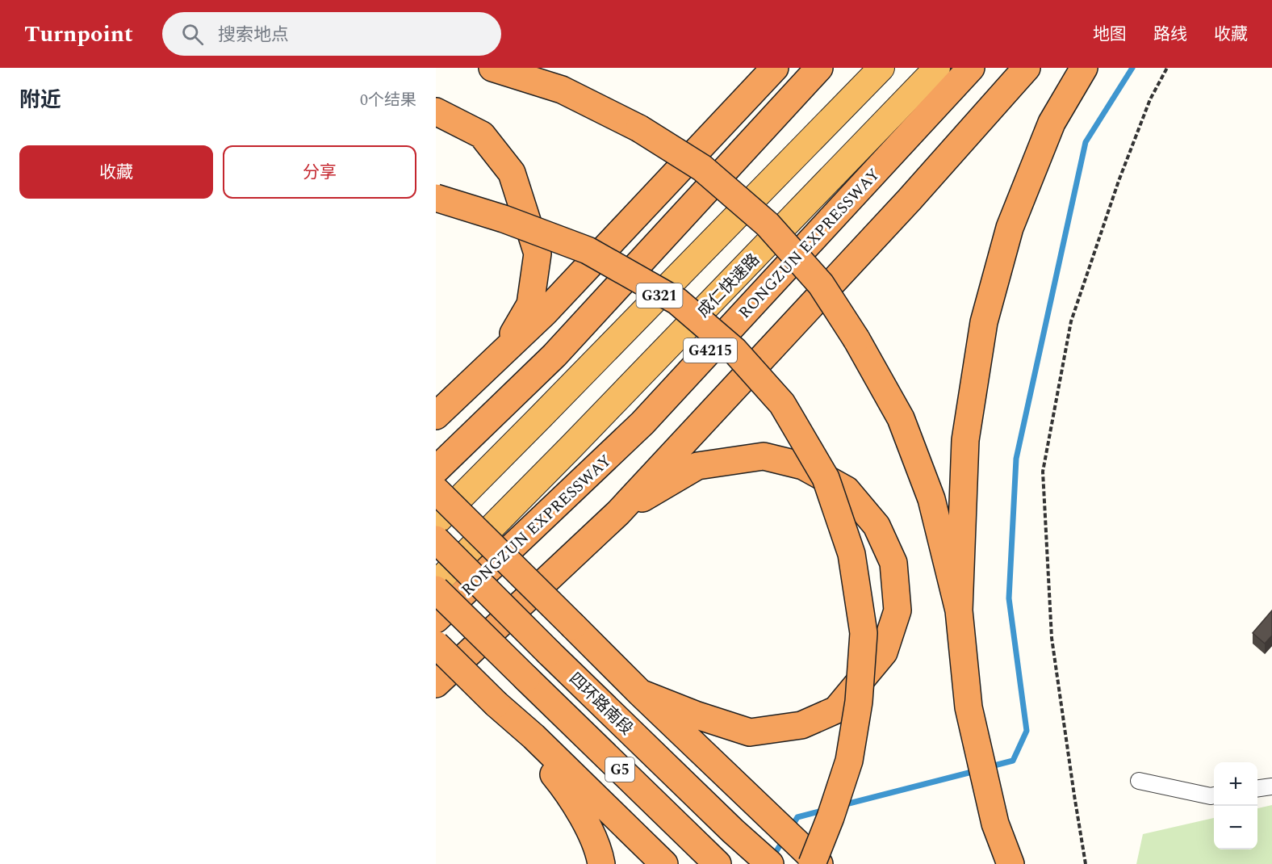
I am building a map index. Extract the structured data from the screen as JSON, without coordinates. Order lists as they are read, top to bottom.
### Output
{
  "streets": {
    "highway": [
      "RONGZUN EXPRESSWAY",
      "成仁快速路",
      "G321",
      "G4215",
      "四环路南段",
      "G5"
    ]
  },
  "page": {
    "header": "Turnpoint",
    "search": "搜索地点",
    "nav": ["地图", "路线", "收藏"],
    "heading": ["附近", "0个结果"],
    "buttons": ["收藏", "分享"],
    "map_buttons": ["+", "−"]
  }
}
